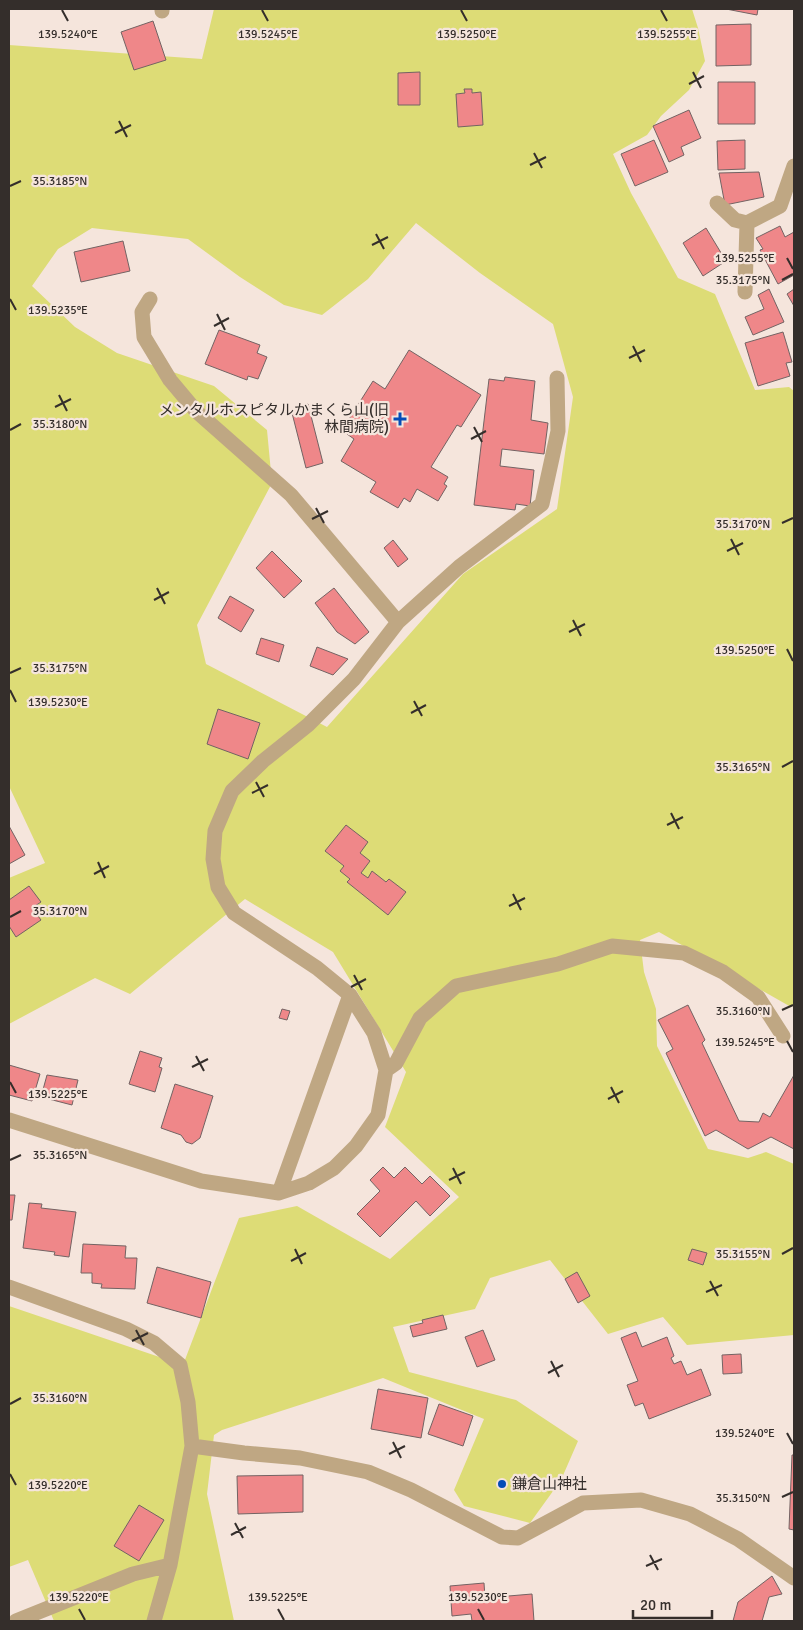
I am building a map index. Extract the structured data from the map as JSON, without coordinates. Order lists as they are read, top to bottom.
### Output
{
  "places": {
    "health": ["メンタルホスピタルかまくら山(旧 林間病院)"],
    "other": ["鎌倉山神社"]
  },
  "scale_bar": "20 m",
  "coordinates": [
    "139.5240°E",
    "139.5245°E",
    "139.5250°E",
    "139.5255°E",
    "35.3185°N",
    "35.3175°N",
    "139.5235°E",
    "35.3180°N",
    "35.3170°N",
    "139.5230°E",
    "35.3165°N",
    "35.3160°N",
    "139.5225°E",
    "35.3155°N",
    "139.5220°E",
    "35.3150°N"
  ]
}
